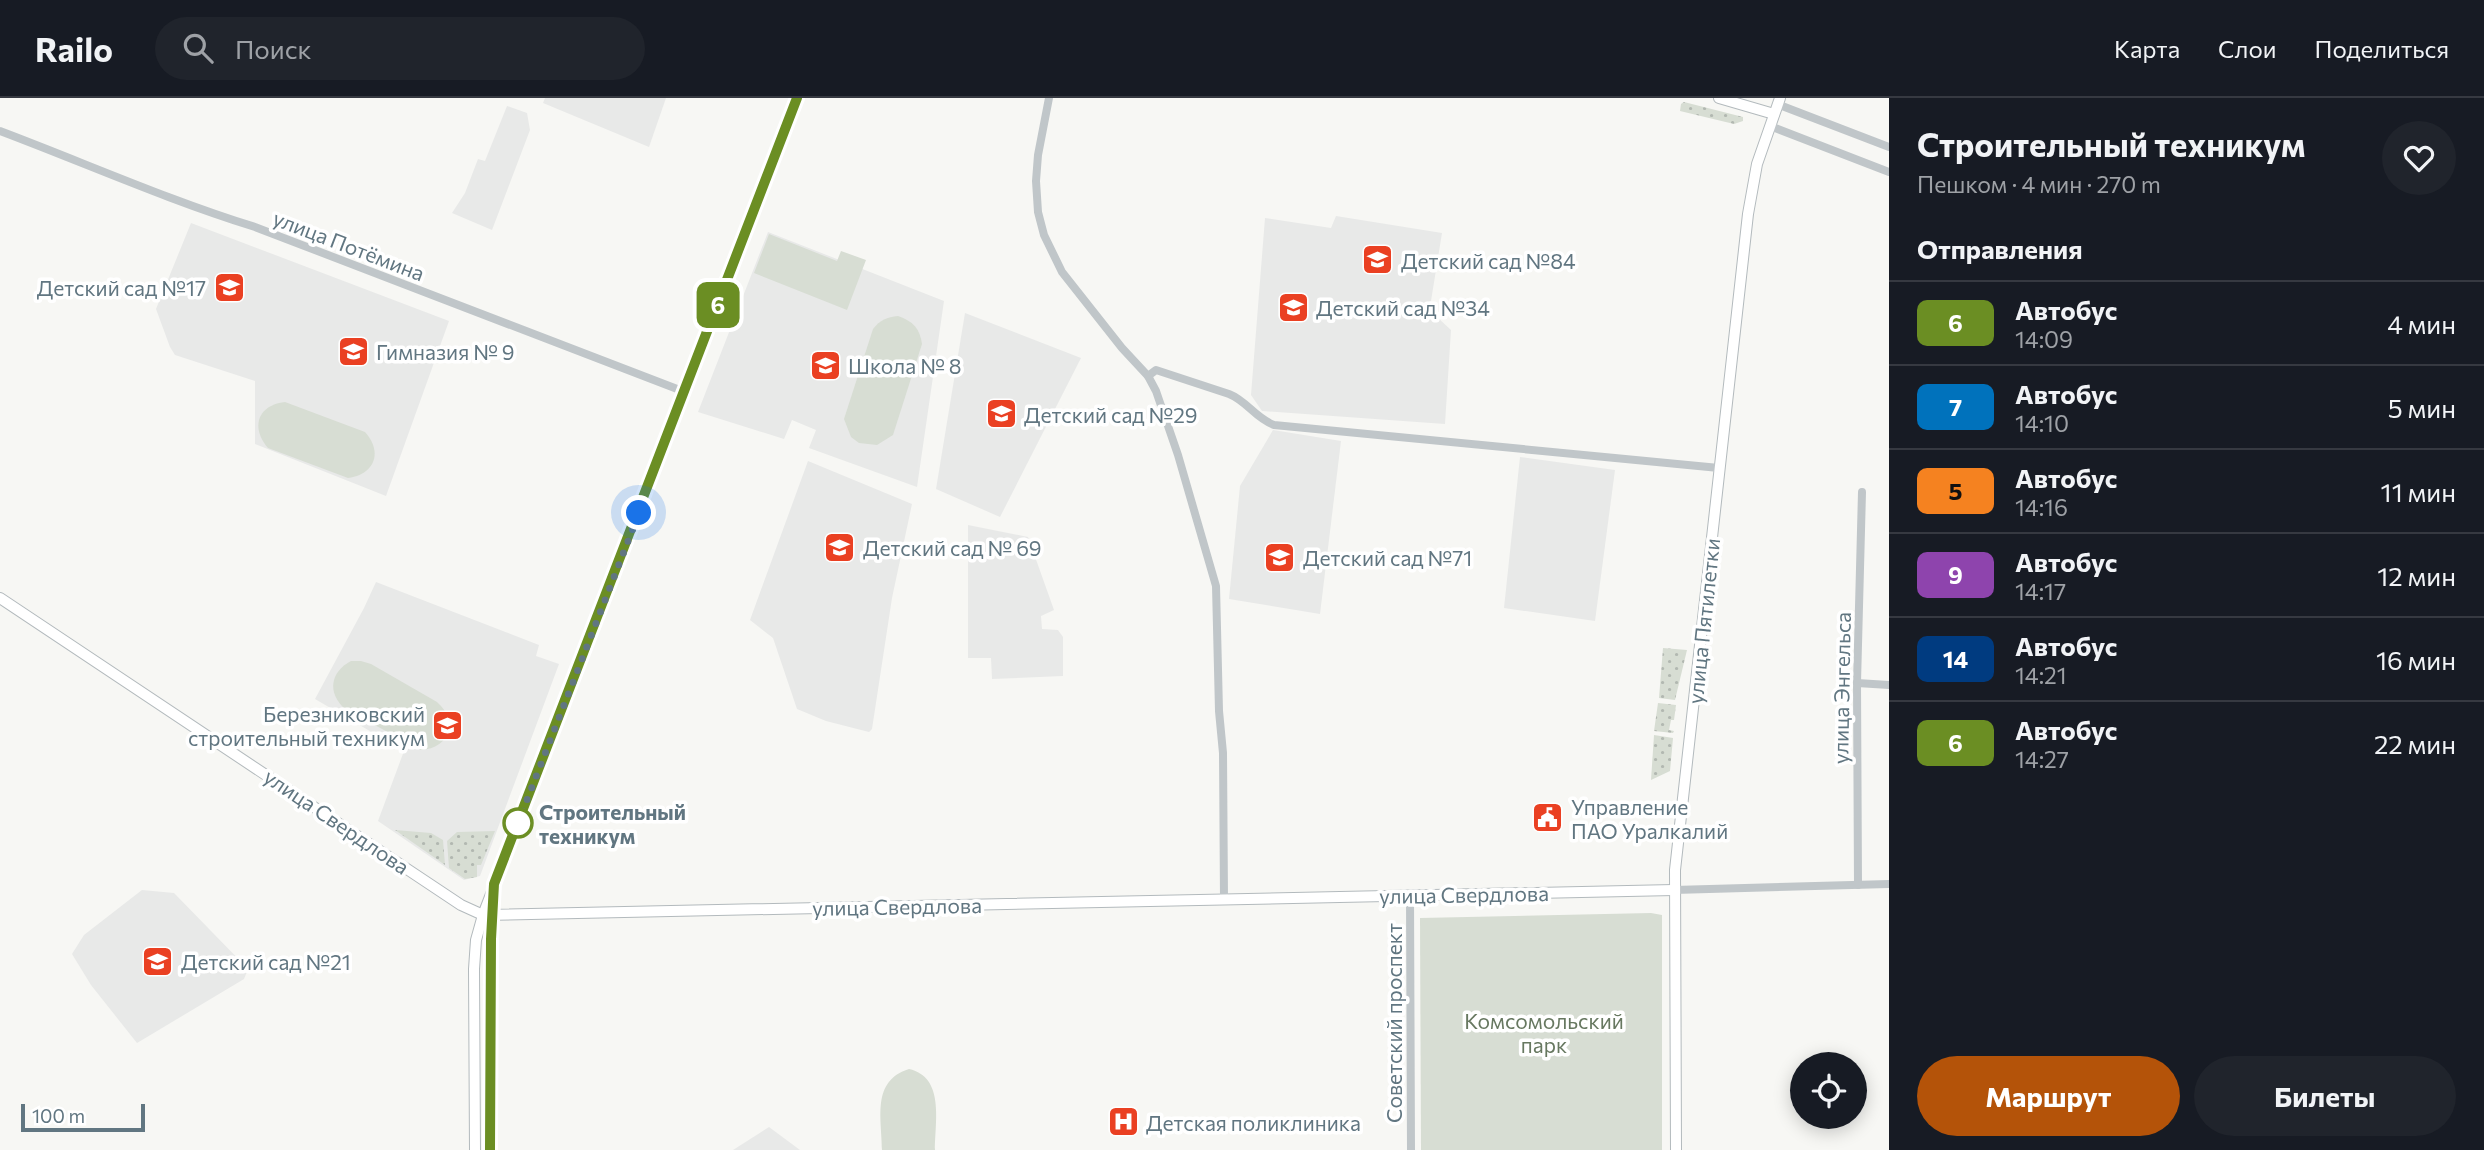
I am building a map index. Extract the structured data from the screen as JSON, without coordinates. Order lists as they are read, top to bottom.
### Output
{
  "streets": {
    "main road": ["улица Пятилетки", "улица Свердлова"],
    "street": ["улица Потёмина", "улица Энгельса", "Советский проспект"]
  },
  "crossings": [
    ["улица Пятилетки", "улица Свердлова"],
    ["улица Энгельса", "улица Свердлова"],
    ["улица Свердлова", "Советский проспект"]
  ],
  "parks": ["Комсомольский парк"],
  "places": {
    "school or university": [
      "Детский сад №84",
      "Детский сад №17",
      "Детский сад №34",
      "Гимназия № 9",
      "Школа № 8",
      "Детский сад №29",
      "Детский сад № 69",
      "Детский сад №71",
      "Березниковский строительный техникум",
      "Детский сад №21"
    ],
    "public building": ["Управление ПАО Уралкалий"],
    "other": ["Строительный техникум"],
    "hospital": ["Детская поликлиника"]
  },
  "lines": ["bus line 6"],
  "scale_bar": "100 m",
  "page": {
    "header": "Railo",
    "search": "Поиск",
    "nav": ["Карта", "Слои", "Поделиться"],
    "on_map": "6",
    "heading": [
      ["Строительный техникум", "Пешком · 4 мин · 270 m"],
      "Отправления"
    ],
    "list": [
      {
        "mark": "6",
        "name": "Автобус",
        "note": "14:09",
        "value": "4 мин"
      },
      {
        "mark": "7",
        "name": "Автобус",
        "note": "14:10",
        "value": "5 мин"
      },
      {
        "mark": "5",
        "name": "Автобус",
        "note": "14:16",
        "value": "11 мин"
      },
      {
        "mark": "9",
        "name": "Автобус",
        "note": "14:17",
        "value": "12 мин"
      },
      {
        "mark": "14",
        "name": "Автобус",
        "note": "14:21",
        "value": "16 мин"
      },
      {
        "mark": "6",
        "name": "Автобус",
        "note": "14:27",
        "value": "22 мин"
      }
    ],
    "buttons": ["Маршрут", "Билеты"],
    "scale": "100 m"
  }
}
